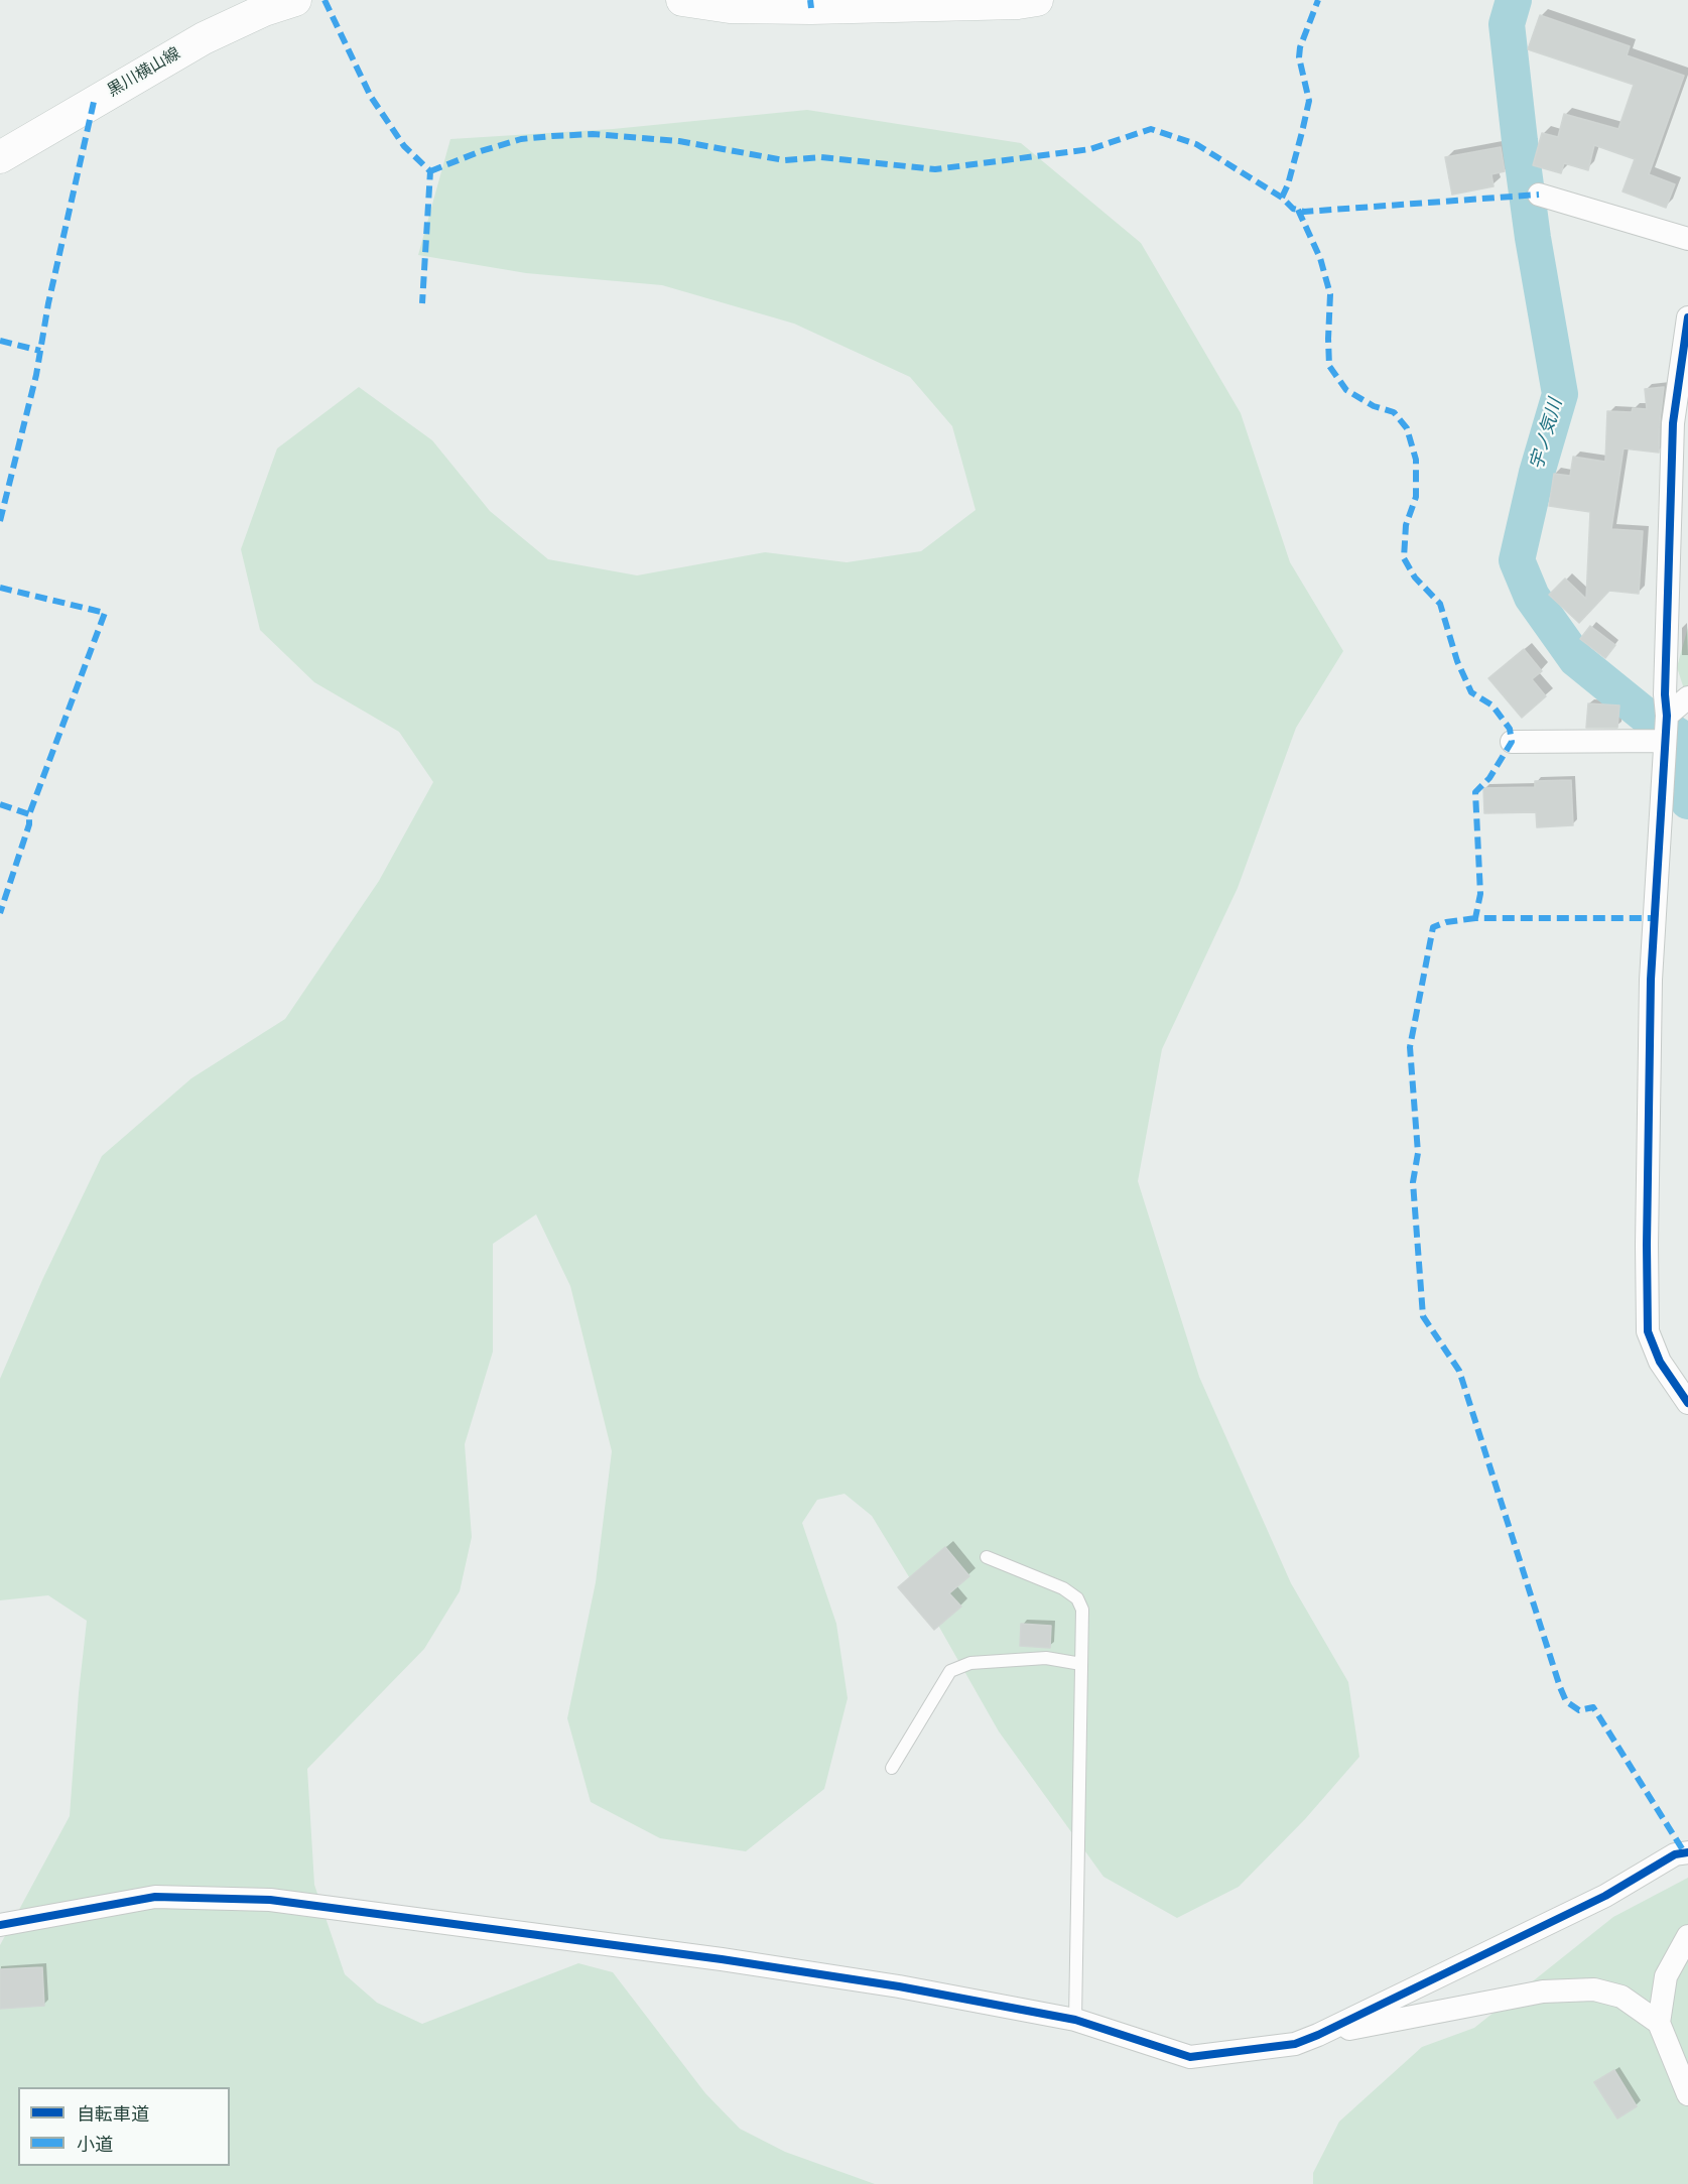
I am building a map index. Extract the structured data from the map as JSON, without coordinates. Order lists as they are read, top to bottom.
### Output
{
  "streets": {
    "main road": ["黒川横山線"]
  },
  "water": ["宇ノ気川"],
  "legend": ["自転車道", "小道"]
}
